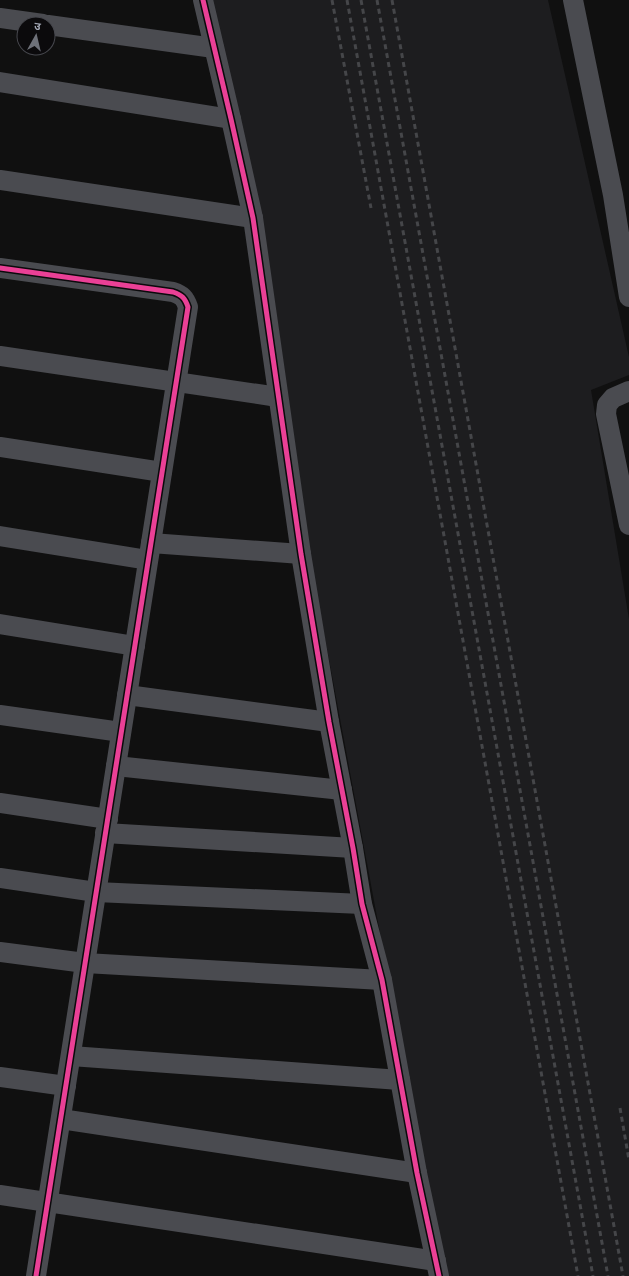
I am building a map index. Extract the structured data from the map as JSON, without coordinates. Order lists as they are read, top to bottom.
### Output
{
  "north": "top"
}
